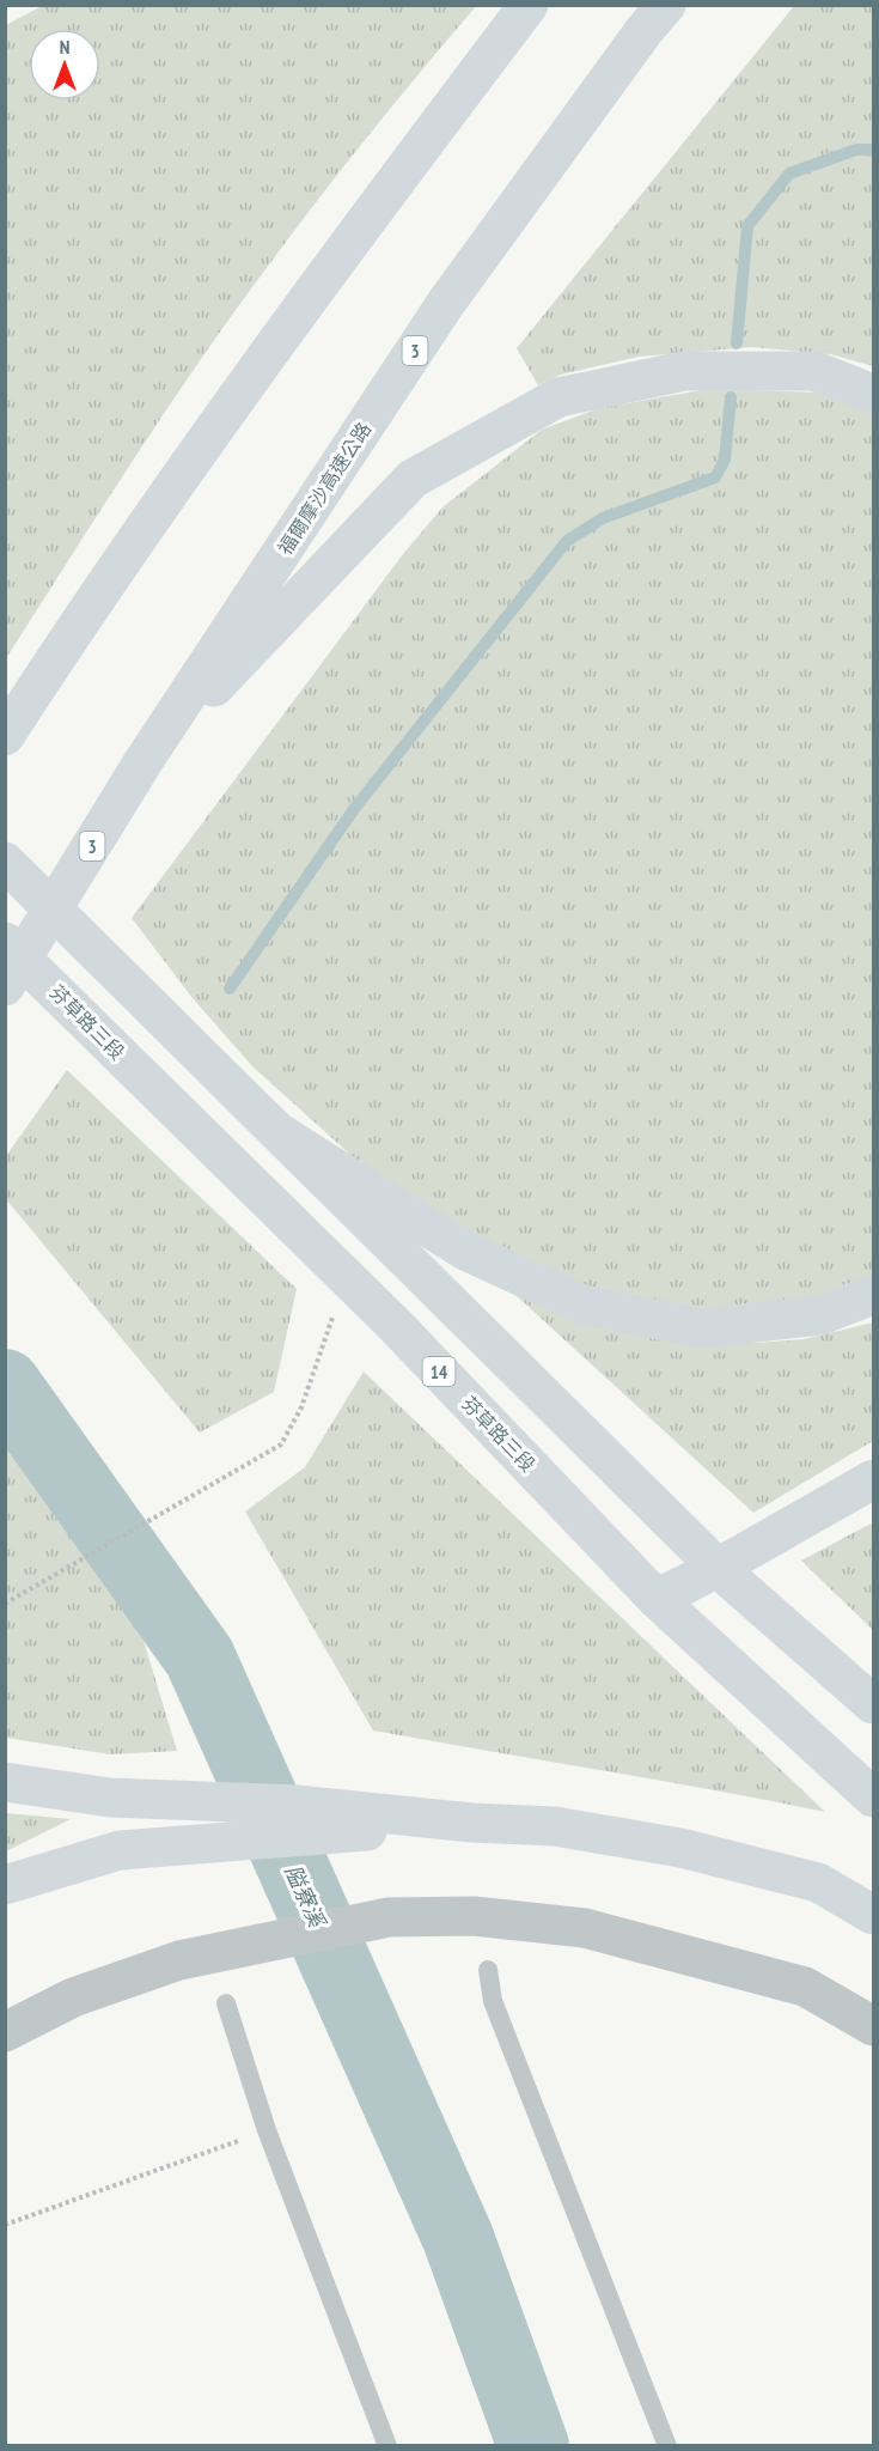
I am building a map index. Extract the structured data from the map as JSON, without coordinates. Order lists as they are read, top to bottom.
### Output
{
  "streets": {
    "main road": [
      "3",
      "福爾摩沙高速公路",
      "芬草路三段",
      "14"
    ]
  },
  "crossings": [
    ["3", "福爾摩沙高速公路"]
  ],
  "water": ["隘寮溪"],
  "north": "top"
}
